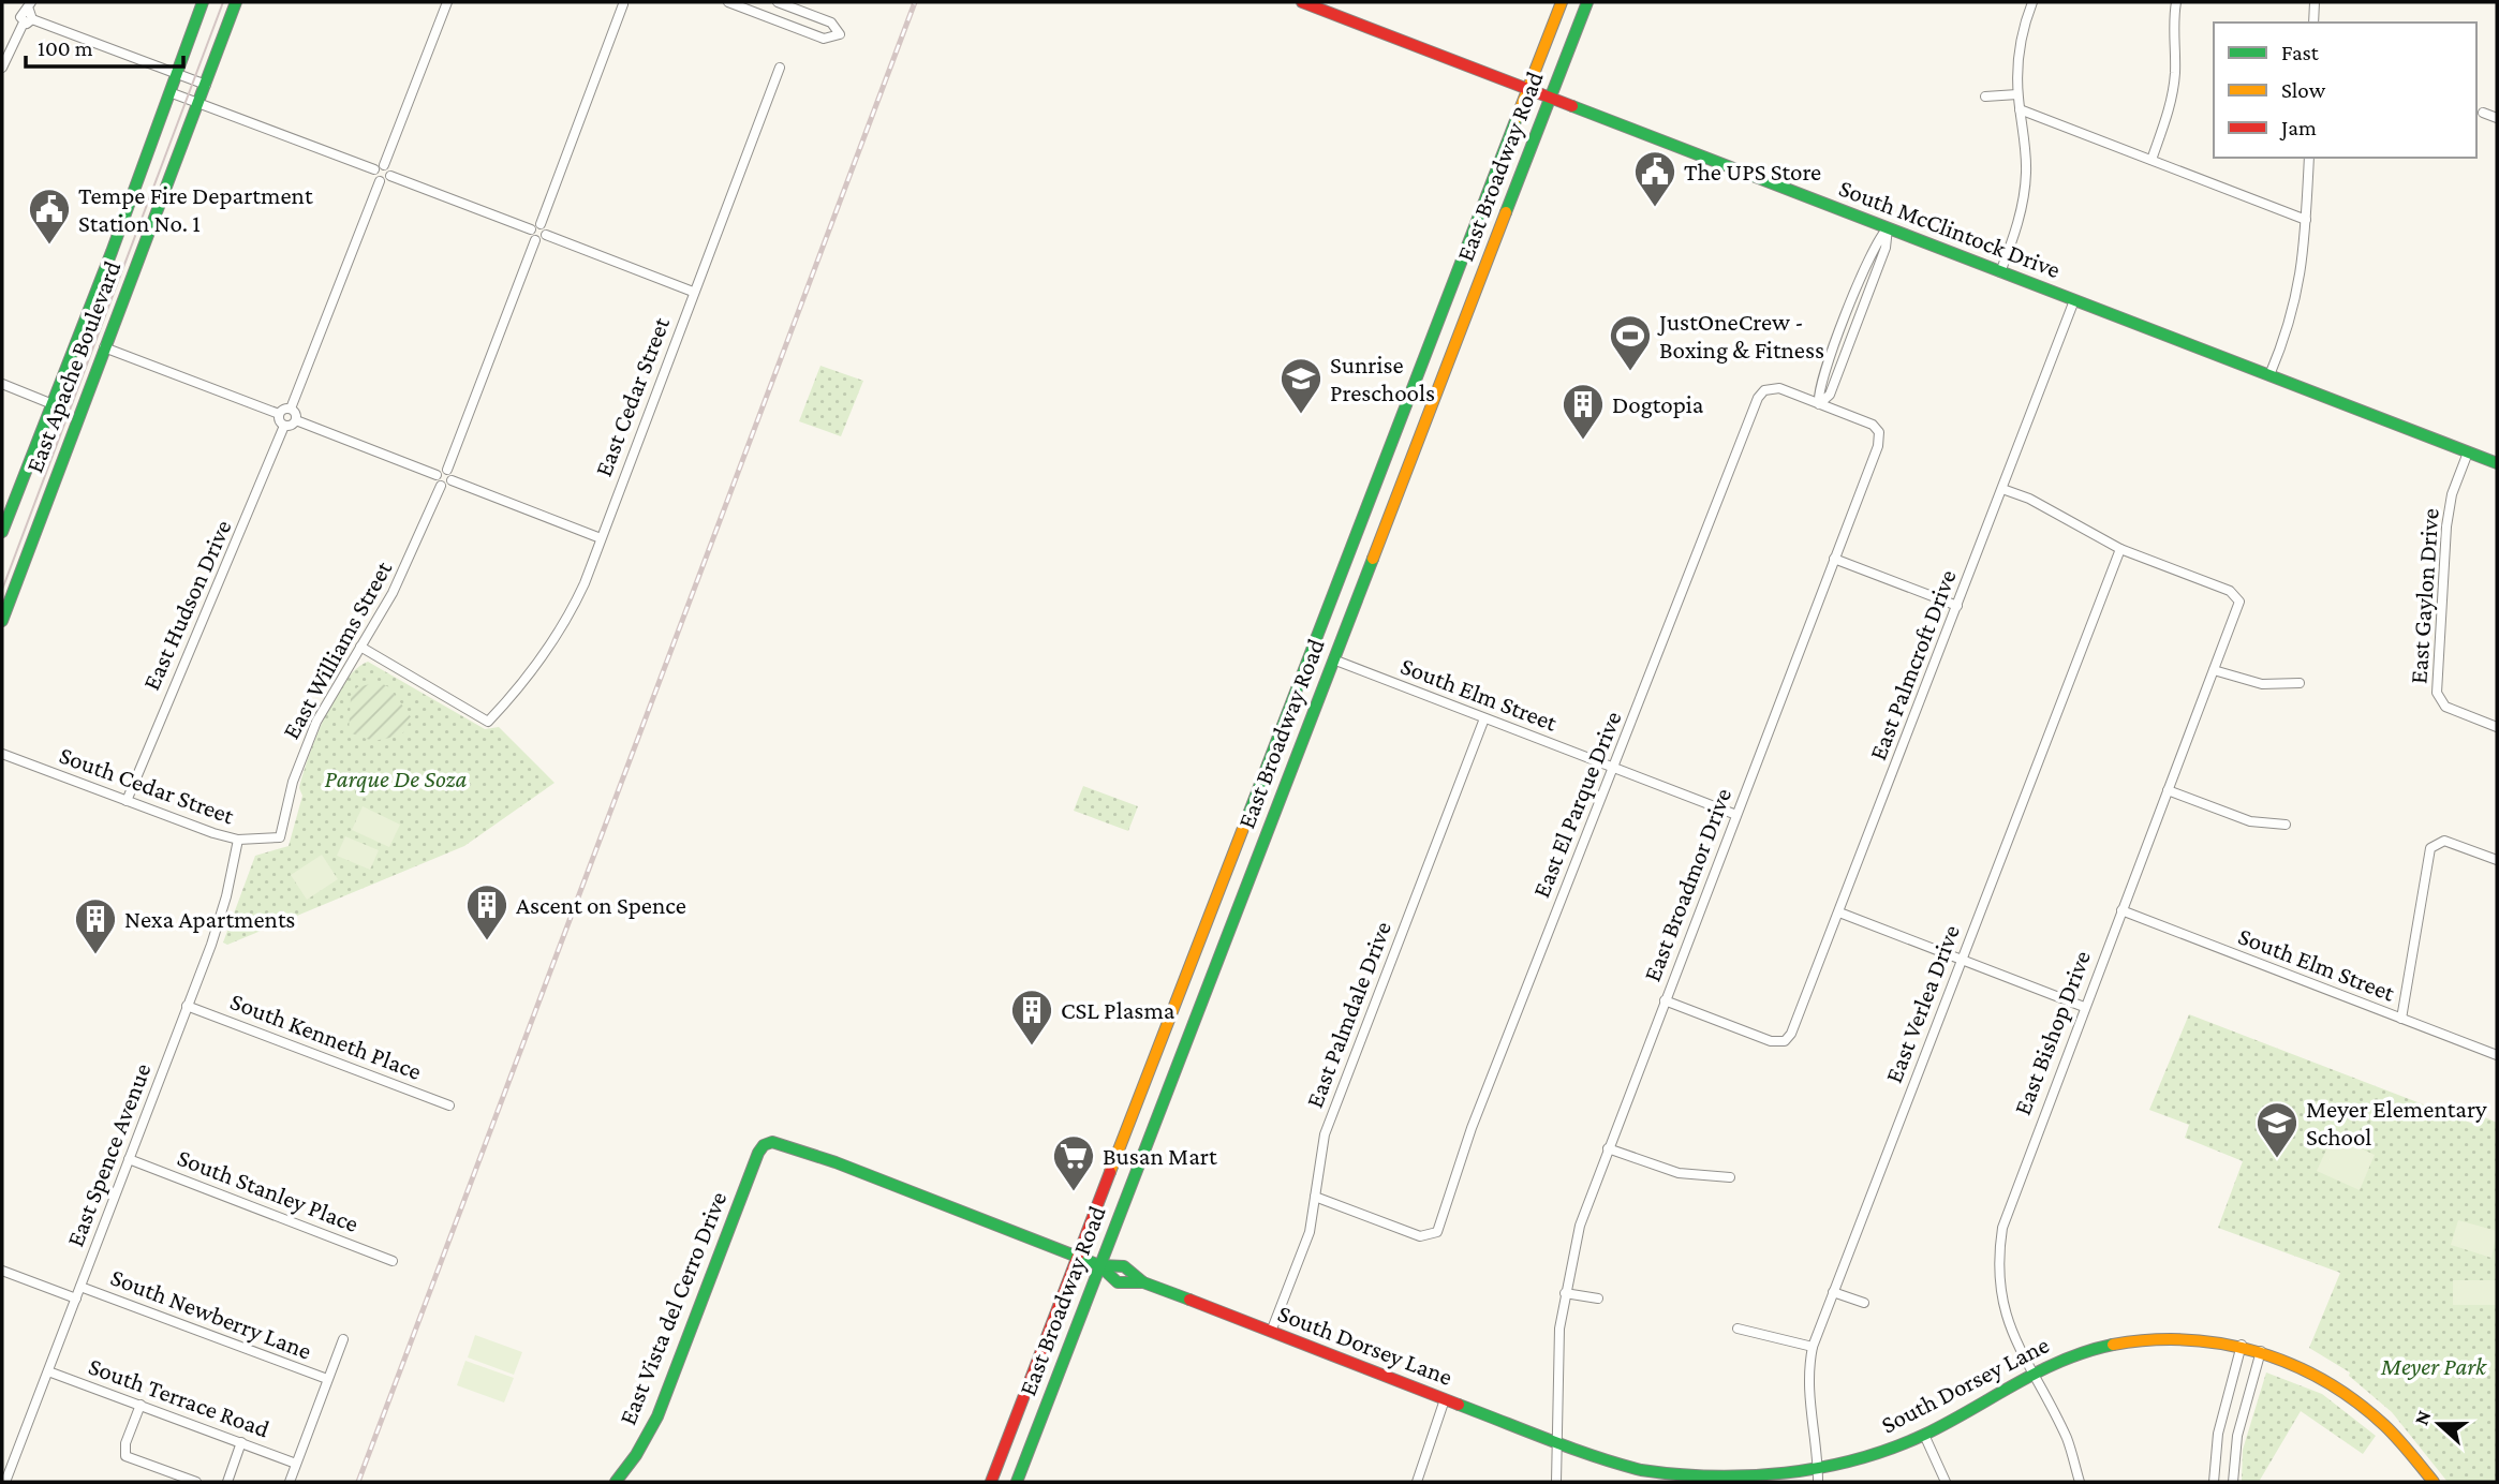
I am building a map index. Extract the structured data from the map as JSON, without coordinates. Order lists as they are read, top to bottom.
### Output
{
  "streets": {
    "main road": [
      "East Broadway Road",
      "South McClintock Drive",
      "East Apache Boulevard",
      "East Vista del Cerro Drive",
      "South Dorsey Lane"
    ],
    "street": [
      "East Cedar Street",
      "East Gaylon Drive",
      "East Hudson Drive",
      "East Williams Street",
      "East Palmcroft Drive",
      "South Elm Street",
      "South Cedar Street",
      "East El Parque Drive",
      "East Broadmor Drive",
      "East Verlea Drive",
      "East Palmdale Drive",
      "East Bishop Drive",
      "South Kenneth Place",
      "East Spence Avenue",
      "South Stanley Place",
      "South Newberry Lane",
      "South Terrace Road"
    ]
  },
  "crossings": [
    ["East Broadway Road", "South McClintock Drive"],
    ["East Broadway Road", "South Elm Street"],
    ["East Broadway Road", "South Dorsey Lane"],
    ["South McClintock Drive", "East Gaylon Drive"],
    ["South McClintock Drive", "East Palmcroft Drive"],
    ["East Cedar Street", "East Williams Street"],
    ["East Hudson Drive", "South Cedar Street"],
    ["East Williams Street", "South Cedar Street"],
    ["East Palmcroft Drive", "East Broadmor Drive"],
    ["South Elm Street", "East El Parque Drive"],
    ["South Elm Street", "East Broadmor Drive"],
    ["South Elm Street", "East Palmdale Drive"],
    ["South Elm Street", "East Bishop Drive"],
    ["South Cedar Street", "East Spence Avenue"],
    ["East El Parque Drive", "East Broadmor Drive"],
    ["East El Parque Drive", "East Palmdale Drive"],
    ["East Broadmor Drive", "South Dorsey Lane"],
    ["East Verlea Drive", "East Bishop Drive"],
    ["East Verlea Drive", "South Dorsey Lane"],
    ["East Palmdale Drive", "South Dorsey Lane"],
    ["East Bishop Drive", "South Dorsey Lane"],
    ["South Kenneth Place", "East Spence Avenue"],
    ["East Spence Avenue", "South Stanley Place"],
    ["East Spence Avenue", "South Newberry Lane"],
    ["East Spence Avenue", "South Terrace Road"],
    ["East Vista del Cerro Drive", "South Dorsey Lane"]
  ],
  "parks": ["Parque De Soza", "Meyer Park"],
  "places": {
    "public building": ["The UPS Store", "Tempe Fire Department Station No. 1"],
    "sports": ["JustOneCrew - Boxing & Fitness"],
    "school or university": ["Sunrise Preschools", "Meyer Elementary School"],
    "building": [
      "Dogtopia",
      "Ascent on Spence",
      "Nexa Apartments",
      "CSL Plasma"
    ],
    "supermarket": ["Busan Mart"]
  },
  "legend": ["Fast", "Slow", "Jam"],
  "scale_bar": "100 m",
  "north": "left"
}
